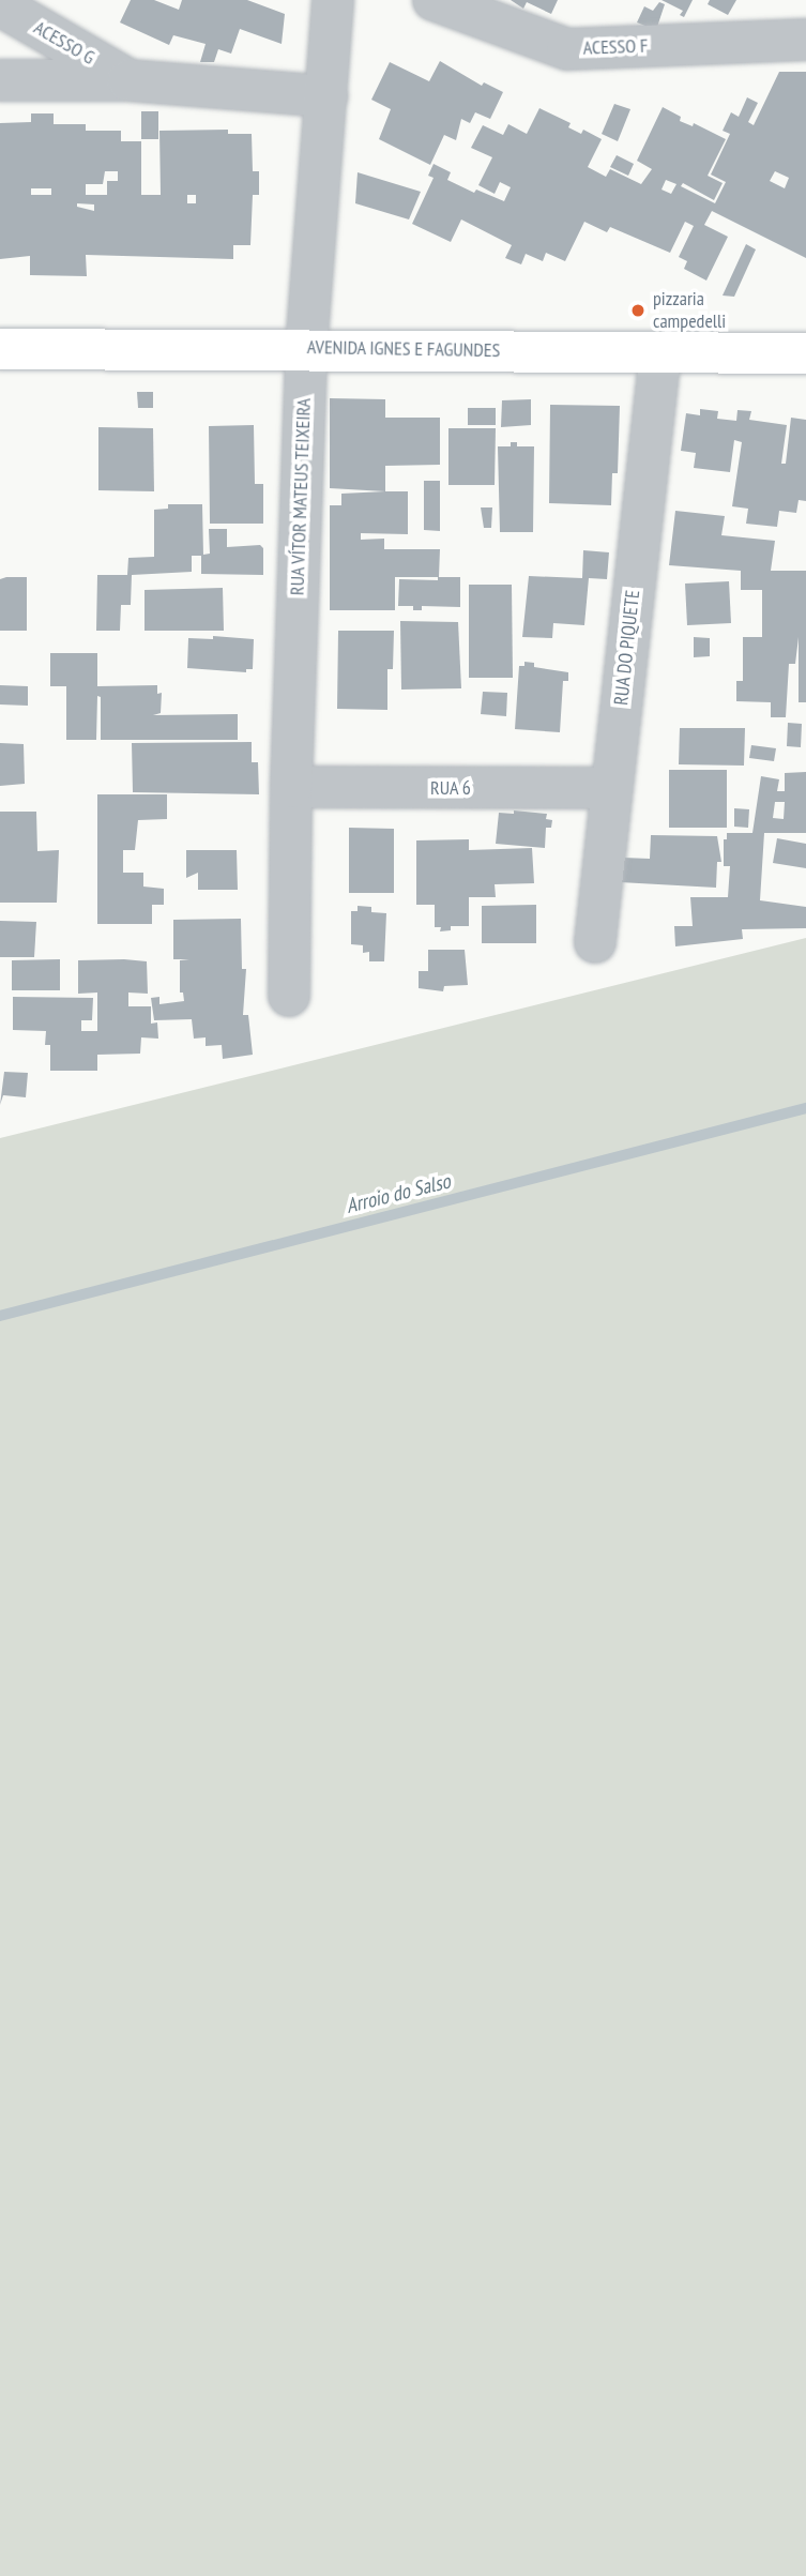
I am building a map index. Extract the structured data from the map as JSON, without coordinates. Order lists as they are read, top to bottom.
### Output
{
  "streets": {
    "street": [
      "ACESSO G",
      "ACESSO F",
      "AVENIDA IGNES E FAGUNDES",
      "RUA VÍTOR MATEUS TEIXEIRA",
      "RUA DO PIQUETE",
      "RUA 6"
    ]
  },
  "crossings": [
    ["AVENIDA IGNES E FAGUNDES", "RUA VÍTOR MATEUS TEIXEIRA"],
    ["AVENIDA IGNES E FAGUNDES", "RUA DO PIQUETE"],
    ["RUA VÍTOR MATEUS TEIXEIRA", "RUA 6"],
    ["RUA DO PIQUETE", "RUA 6"]
  ],
  "water": ["Arroio do Salso"],
  "places": ["pizzaria campedelli"]
}
